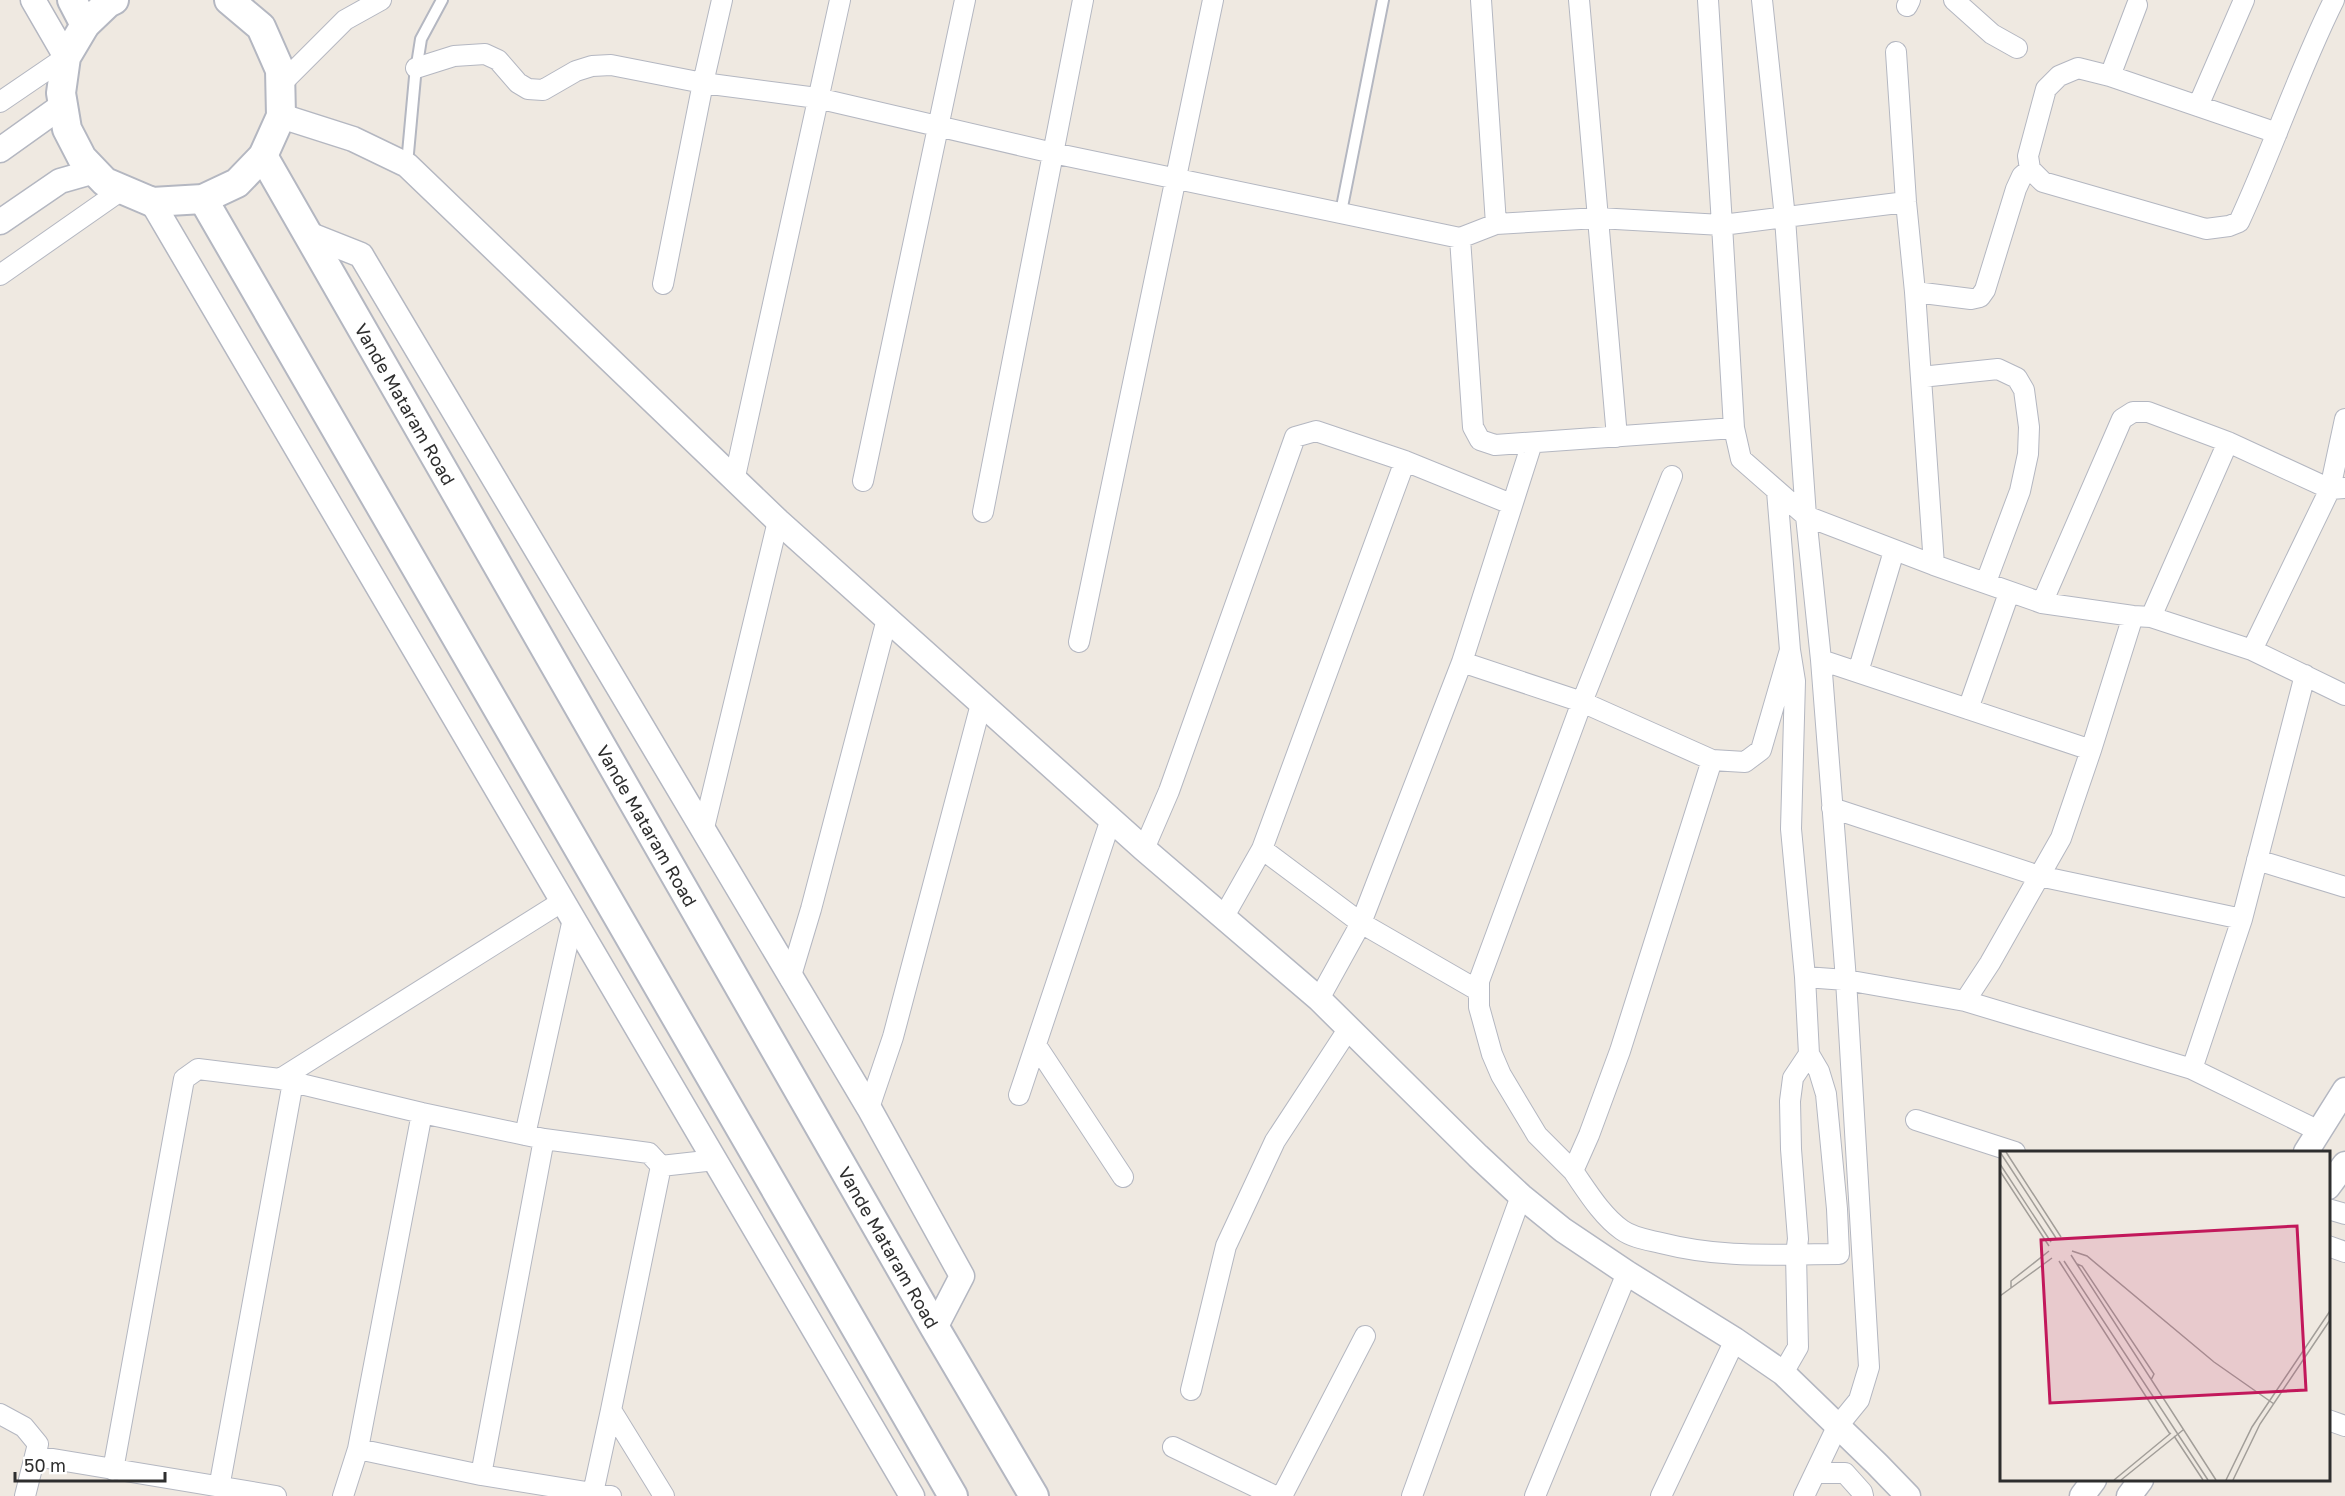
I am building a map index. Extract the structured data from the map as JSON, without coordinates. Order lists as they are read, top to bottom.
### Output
{
  "streets": {
    "main road": ["Vande Mataram Road"]
  },
  "scale_bar": "50 m"
}
